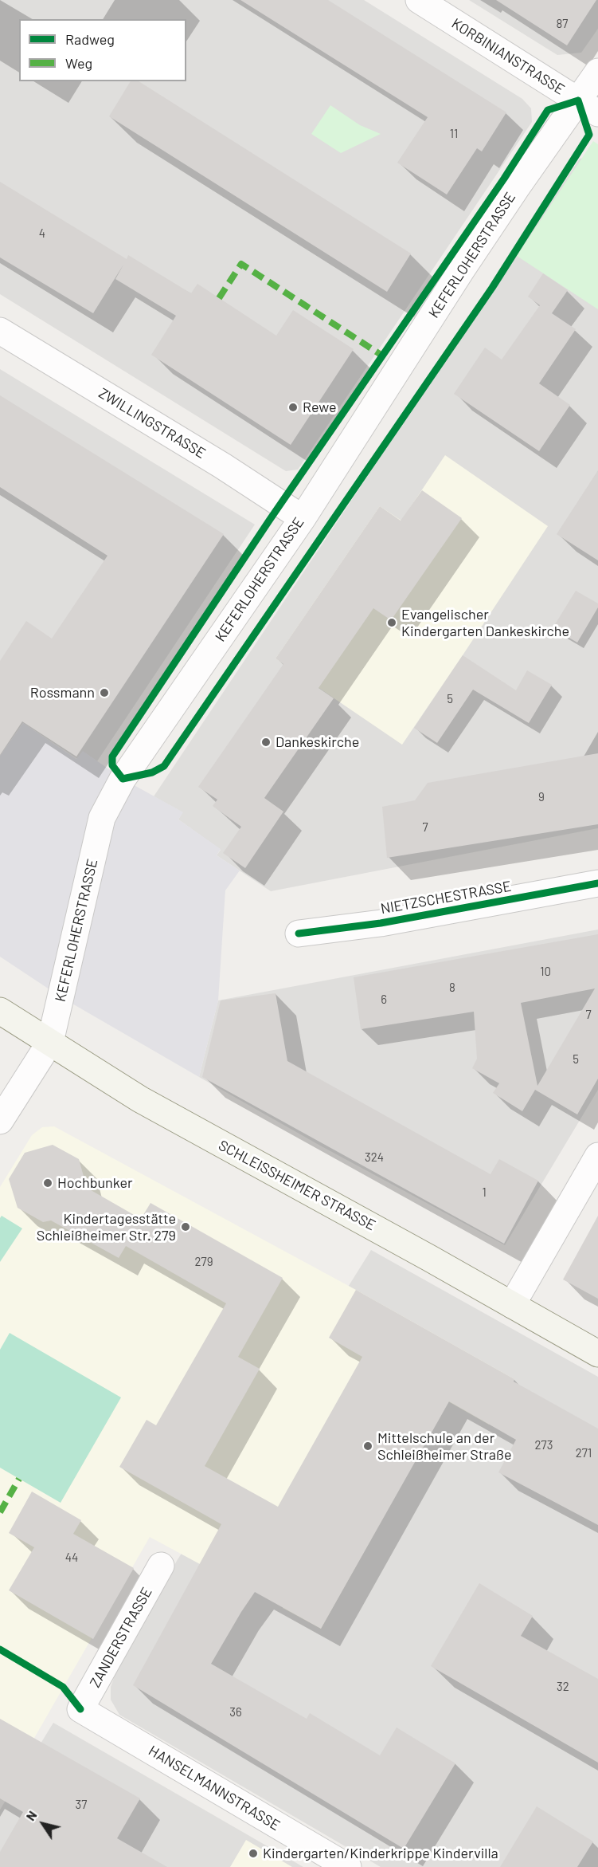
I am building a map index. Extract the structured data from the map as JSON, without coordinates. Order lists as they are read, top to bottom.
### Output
{
  "streets": {
    "main road": ["SCHLEISSHEIMER STRASSE"],
    "street": [
      "KORBINIANSTRASSE",
      "KEFERLOHERSTRASSE",
      "ZWILLINGSTRASSE",
      "NIETZSCHESTRASSE",
      "ZANDERSTRASSE",
      "HANSELMANNSTRASSE"
    ]
  },
  "crossings": [
    ["KORBINIANSTRASSE", "KEFERLOHERSTRASSE"],
    ["KEFERLOHERSTRASSE", "ZWILLINGSTRASSE"],
    ["KEFERLOHERSTRASSE", "SCHLEISSHEIMER STRASSE"],
    ["ZANDERSTRASSE", "HANSELMANNSTRASSE"]
  ],
  "places": [
    "Rewe",
    "Evangelischer Kindergarten Dankeskirche",
    "Rossmann",
    "Dankeskirche",
    "Hochbunker",
    "Kindertagesstätte Schleißheimer Str. 279",
    "Mittelschule an der Schleißheimer Straße",
    "Kindergarten/Kinderkrippe Kindervilla"
  ],
  "house_numbers": [
    "87",
    "11",
    "4",
    "5",
    "9",
    "7",
    "10",
    "8",
    "6",
    "7",
    "5",
    "324",
    "1",
    "279",
    "273",
    "271",
    "44",
    "32",
    "36",
    "37"
  ],
  "legend": ["Radweg", "Weg"],
  "north": "top left"
}
